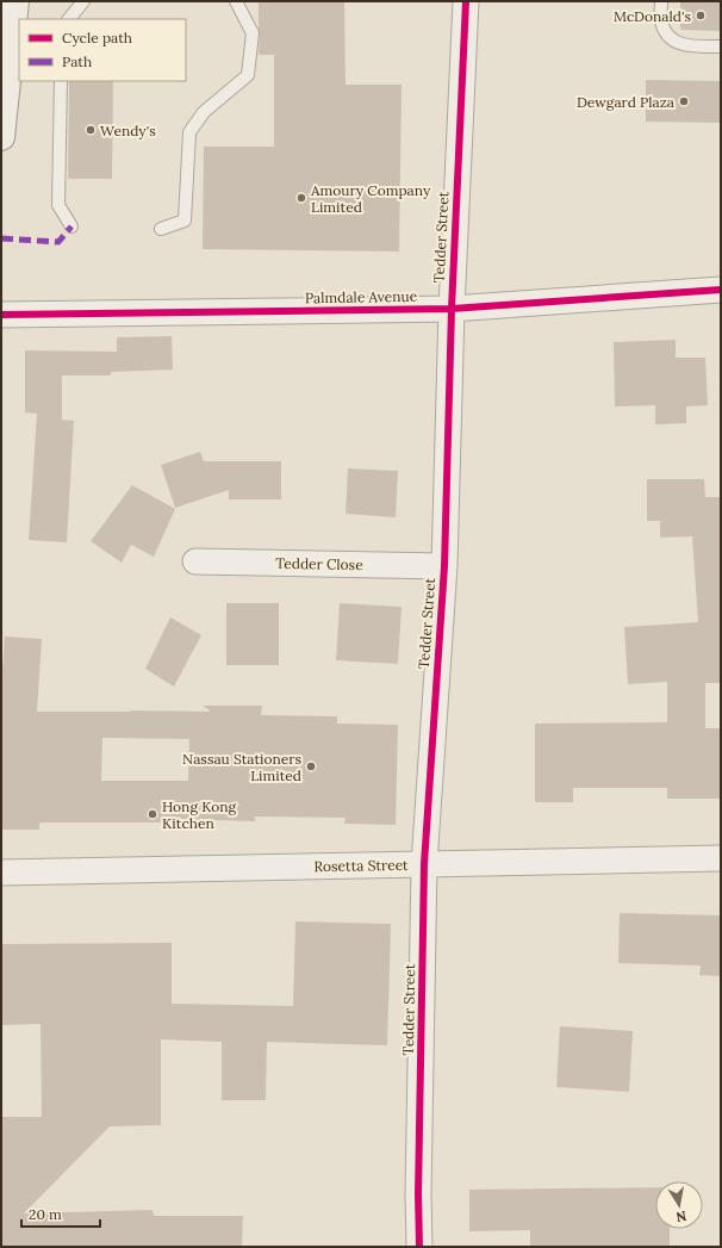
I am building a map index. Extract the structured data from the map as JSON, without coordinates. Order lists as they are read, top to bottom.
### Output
{
  "streets": {
    "street": [
      "Tedder Street",
      "Palmdale Avenue",
      "Tedder Close",
      "Rosetta Street"
    ]
  },
  "crossings": [
    ["Tedder Street", "Palmdale Avenue"],
    ["Tedder Street", "Tedder Close"],
    ["Tedder Street", "Rosetta Street"]
  ],
  "places": [
    "McDonald's",
    "Dewgard Plaza",
    "Wendy's",
    "Amoury Company Limited",
    "Nassau Stationers Limited",
    "Hong Kong Kitchen"
  ],
  "legend": ["Cycle path", "Path"],
  "scale_bar": "20 m",
  "north": "bottom"
}
